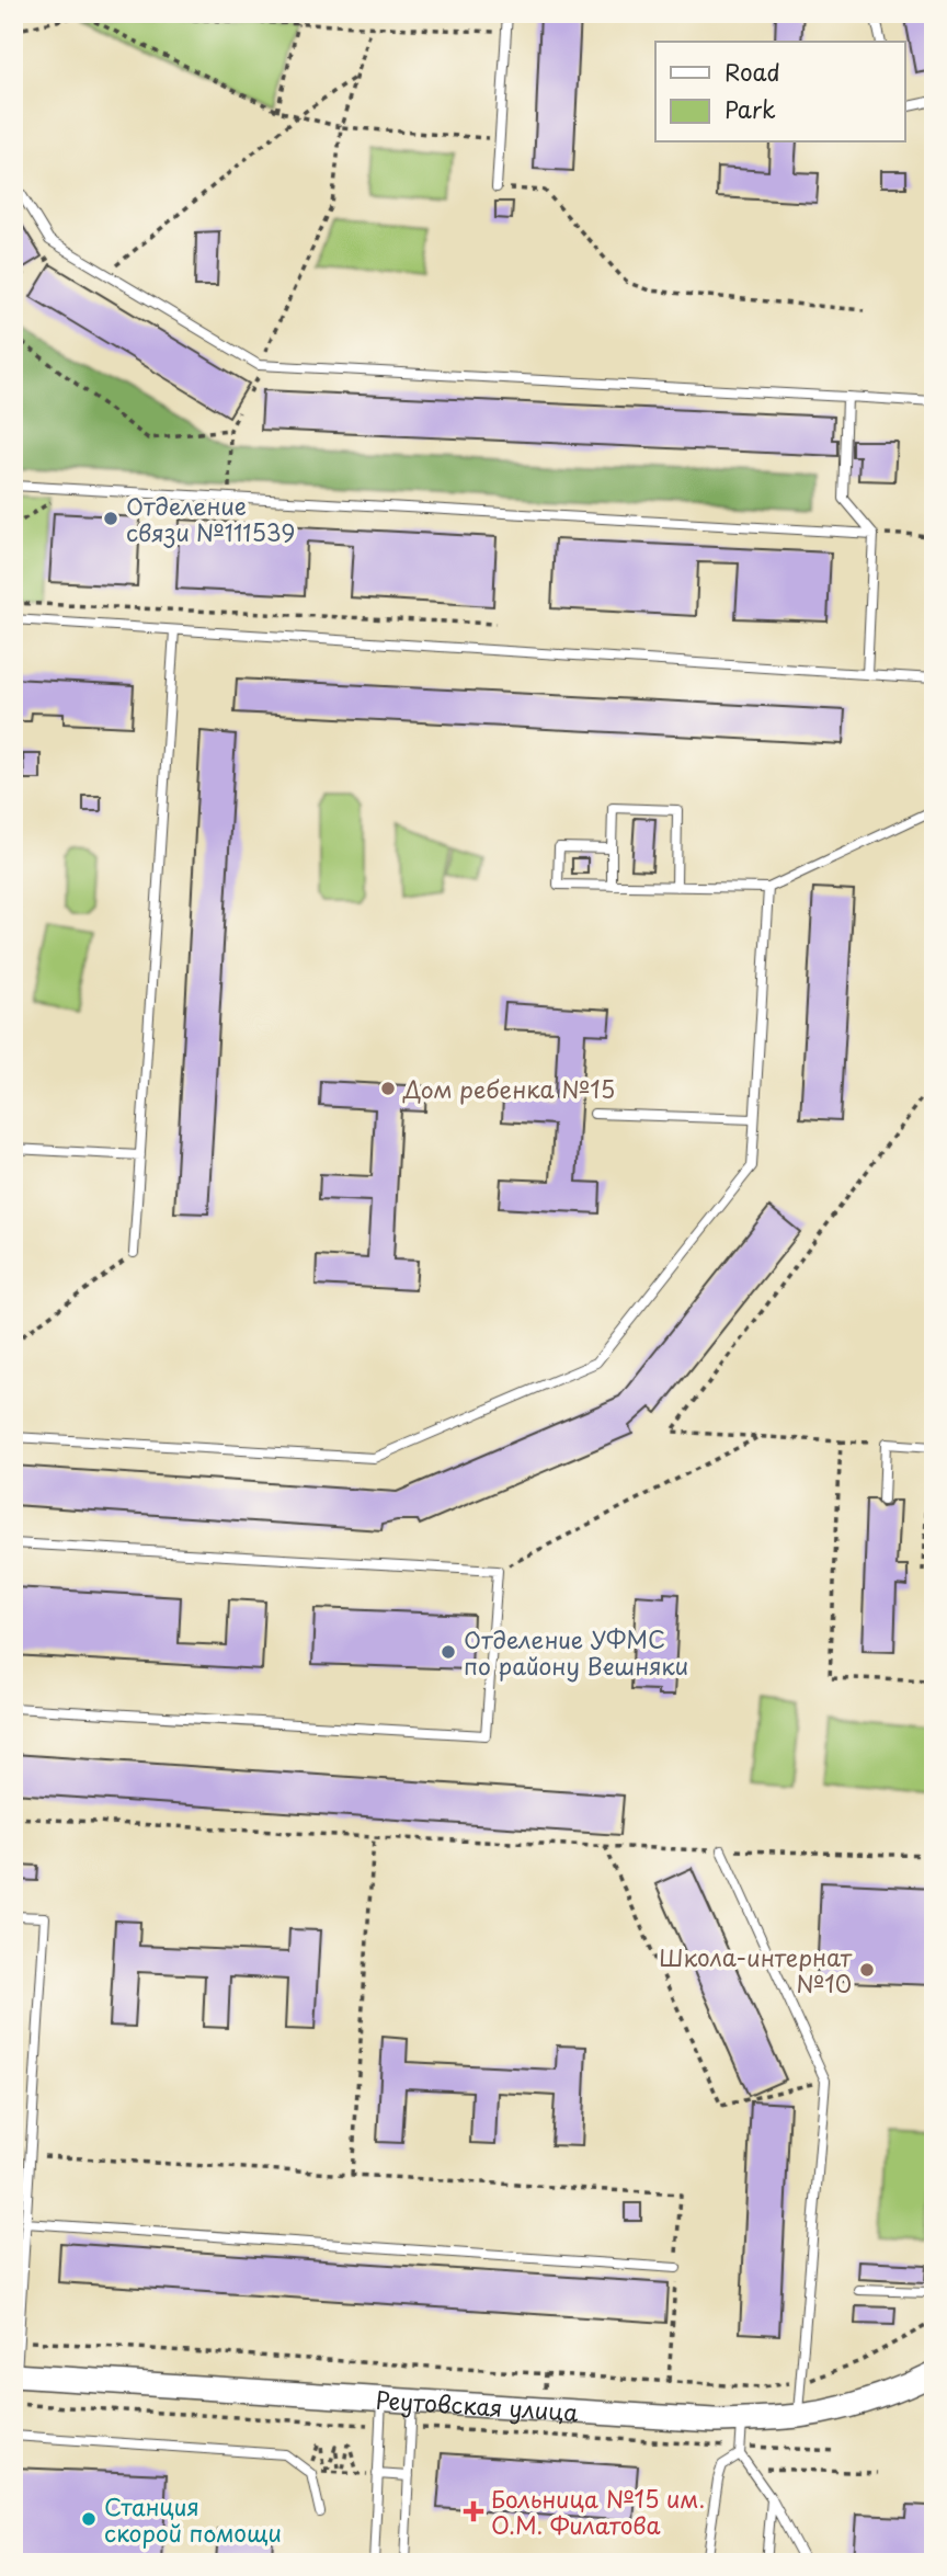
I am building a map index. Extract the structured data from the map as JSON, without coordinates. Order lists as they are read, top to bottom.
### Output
{
  "streets": {
    "street": ["Реутовская улица"]
  },
  "places": {
    "other": [
      "Отделение связи №111539",
      "Дом ребенка №15",
      "Отделение УФМС по району Вешняки",
      "Школа-интернат №10",
      "Станция скорой помощи"
    ],
    "health": ["Больница №15 им. О.М. Филатова"]
  },
  "legend": ["Road", "Park"]
}
